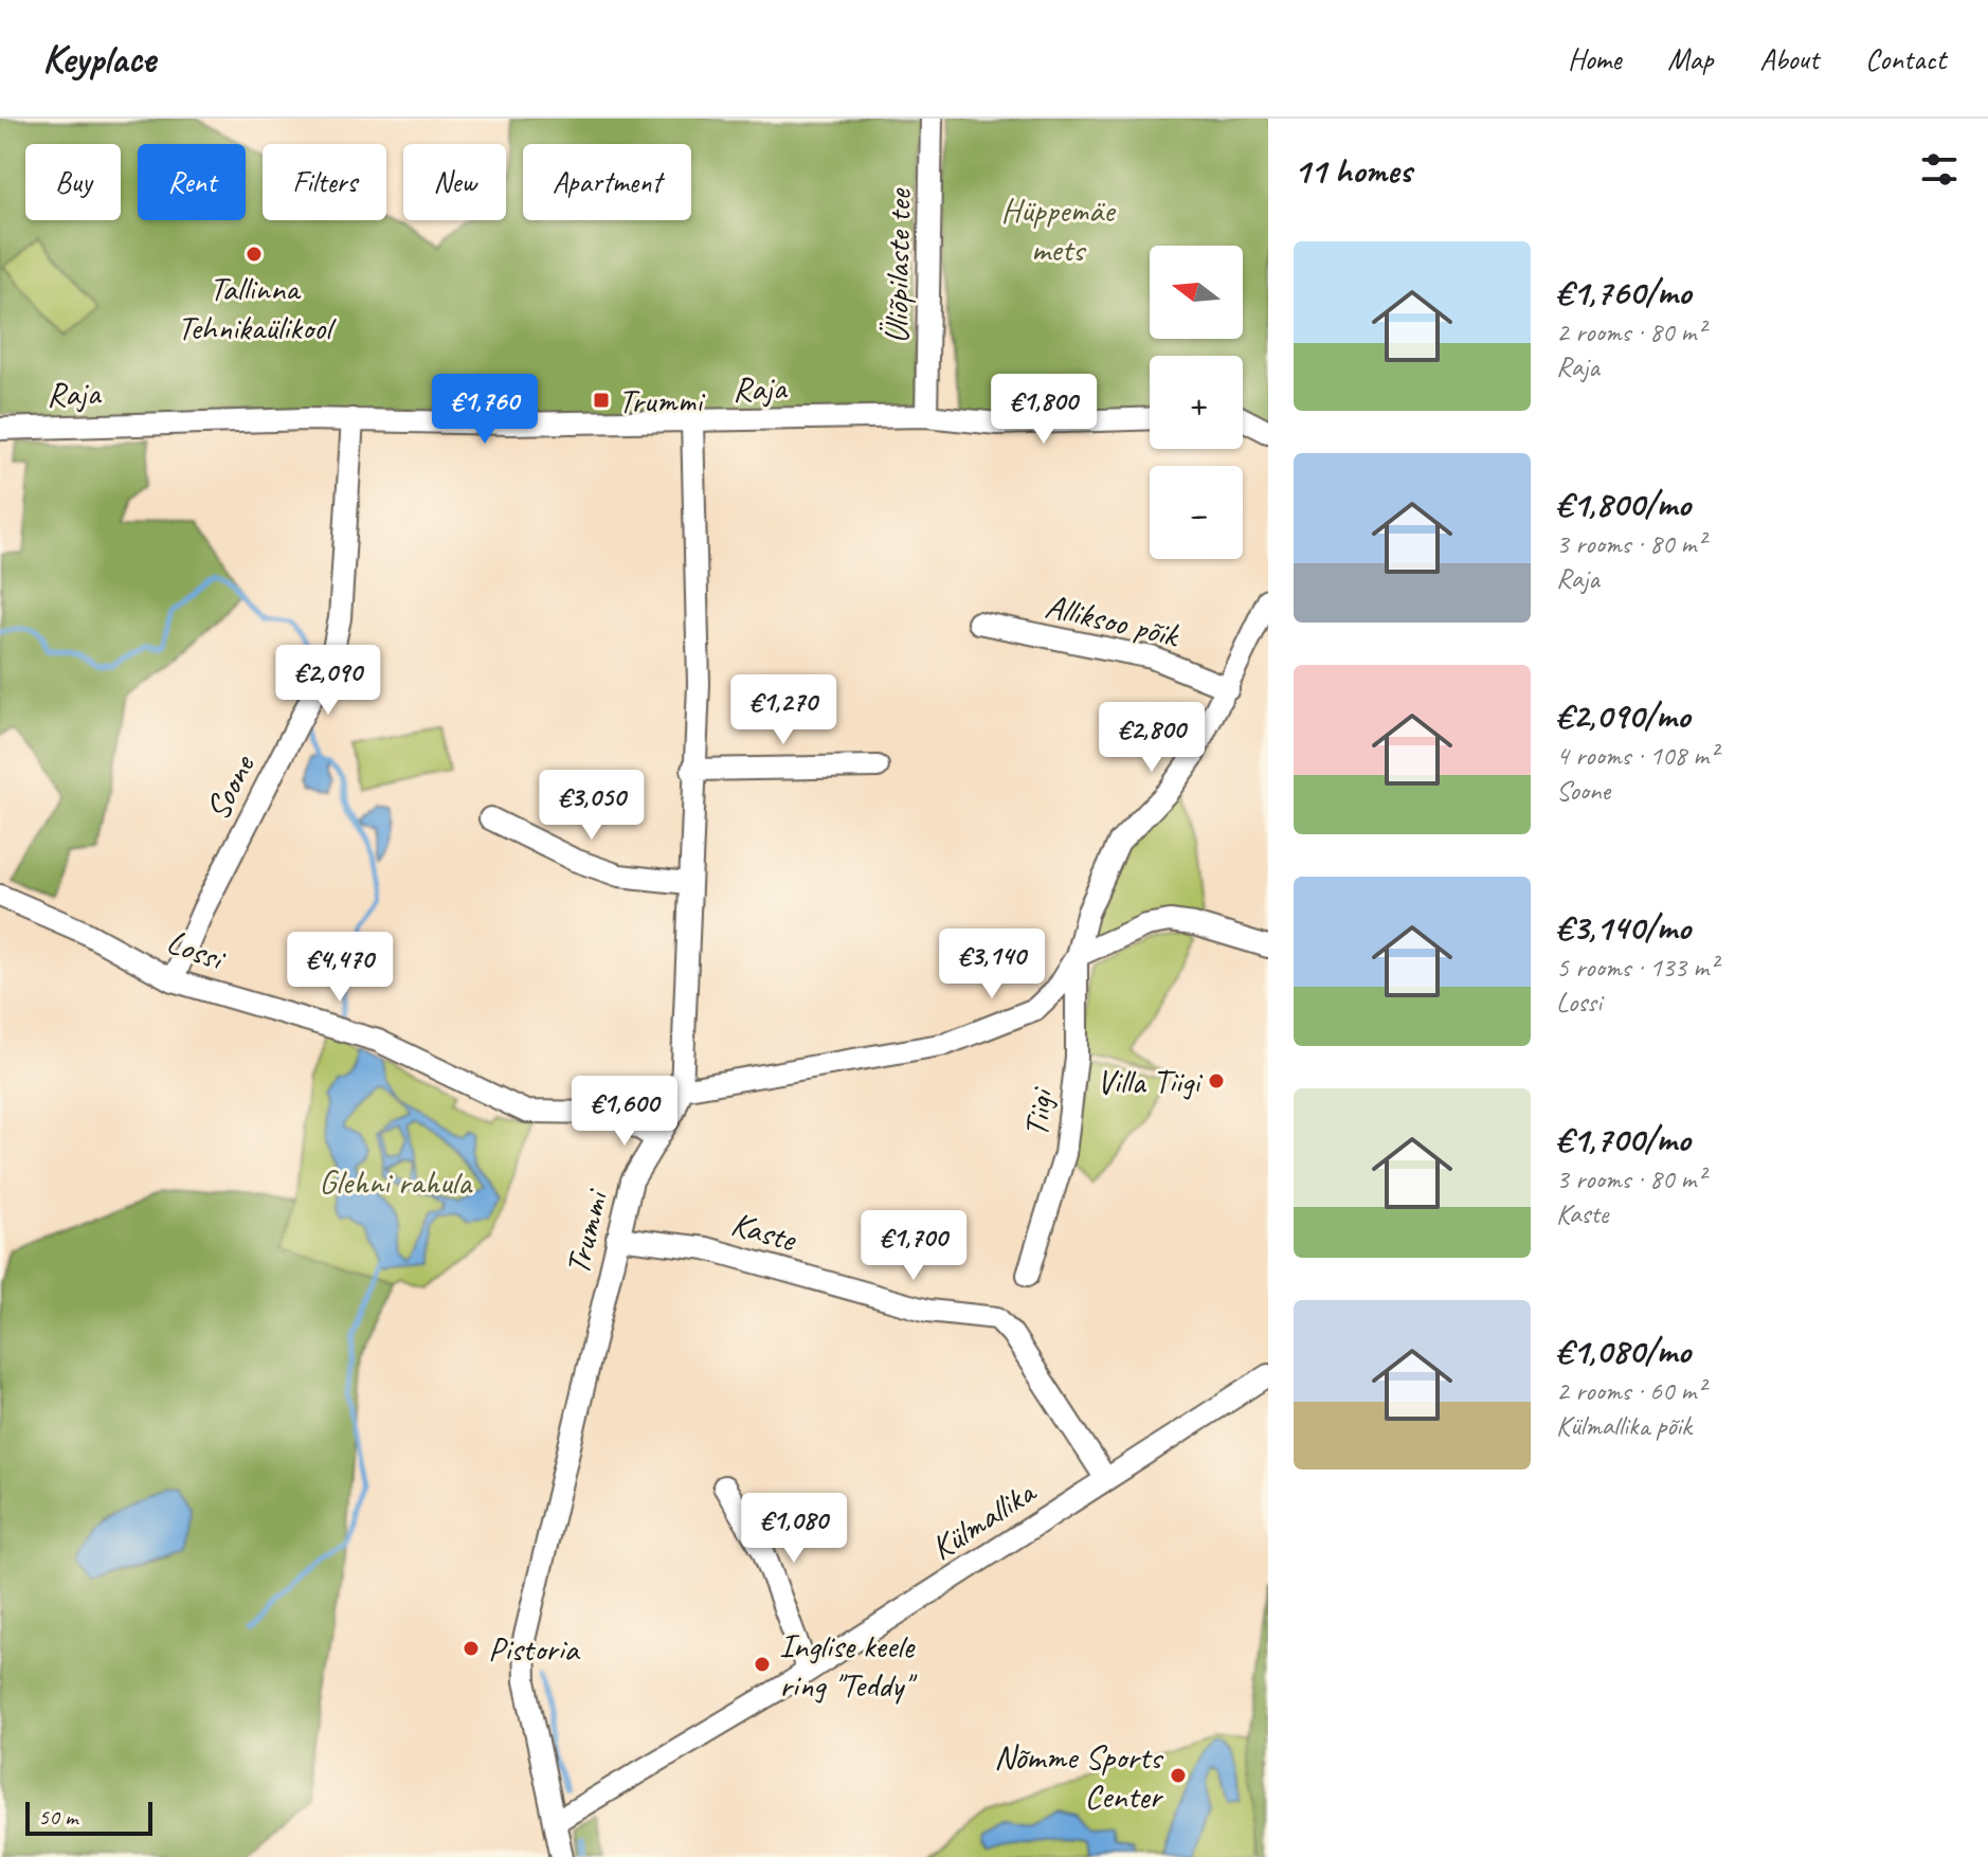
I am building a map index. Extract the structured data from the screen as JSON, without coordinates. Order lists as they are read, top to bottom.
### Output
{
  "streets": {
    "street": [
      "Üliõpilaste tee",
      "Raja",
      "Alliksoo põik",
      "Soone",
      "Lossi",
      "Tiigi",
      "Kaste",
      "Trummi",
      "Külmallika"
    ]
  },
  "crossings": [
    ["Üliõpilaste tee", "Raja"],
    ["Raja", "Soone"],
    ["Raja", "Trummi"],
    ["Soone", "Lossi"],
    ["Lossi", "Trummi"],
    ["Kaste", "Trummi"],
    ["Kaste", "Külmallika"],
    ["Trummi", "Külmallika"]
  ],
  "parks": ["Hüppemäe mets", "Glehni rahula"],
  "places": {
    "other": [
      "Tallinna Tehnikaülikool",
      "Villa Tiigi",
      "Pistoria",
      "Inglise keele ring \"Teddy\"",
      "Nõmme Sports Center"
    ],
    "transit": ["Trummi"]
  },
  "scale_bar": "50 m",
  "north": "left",
  "page": {
    "header": "Keyplace",
    "nav": [
      "Home",
      "Map",
      "About",
      "Contact"
    ],
    "heading": "11 homes",
    "chip": [
      "Buy",
      "Rent",
      "Filters",
      "New",
      "Apartment"
    ],
    "list": [
      {
        "name": "€1,760/mo",
        "note": "2 rooms · 80 m² · Raja"
      },
      {
        "name": "€1,800/mo",
        "note": "3 rooms · 80 m² · Raja"
      },
      {
        "name": "€2,090/mo",
        "note": "4 rooms · 108 m² · Soone"
      },
      {
        "name": "€3,140/mo",
        "note": "5 rooms · 133 m² · Lossi"
      },
      {
        "name": "€1,700/mo",
        "note": "3 rooms · 80 m² · Kaste"
      },
      {
        "name": "€1,080/mo",
        "note": "2 rooms · 60 m² · Külmallika põik"
      }
    ],
    "map_buttons": ["+", "−"],
    "price": [
      "€1,760",
      "€1,800",
      "€2,090",
      "€1,270",
      "€2,800",
      "€3,050",
      "€3,140",
      "€4,470",
      "€1,600",
      "€1,700",
      "€1,080"
    ],
    "scale": "50 m"
  }
}
